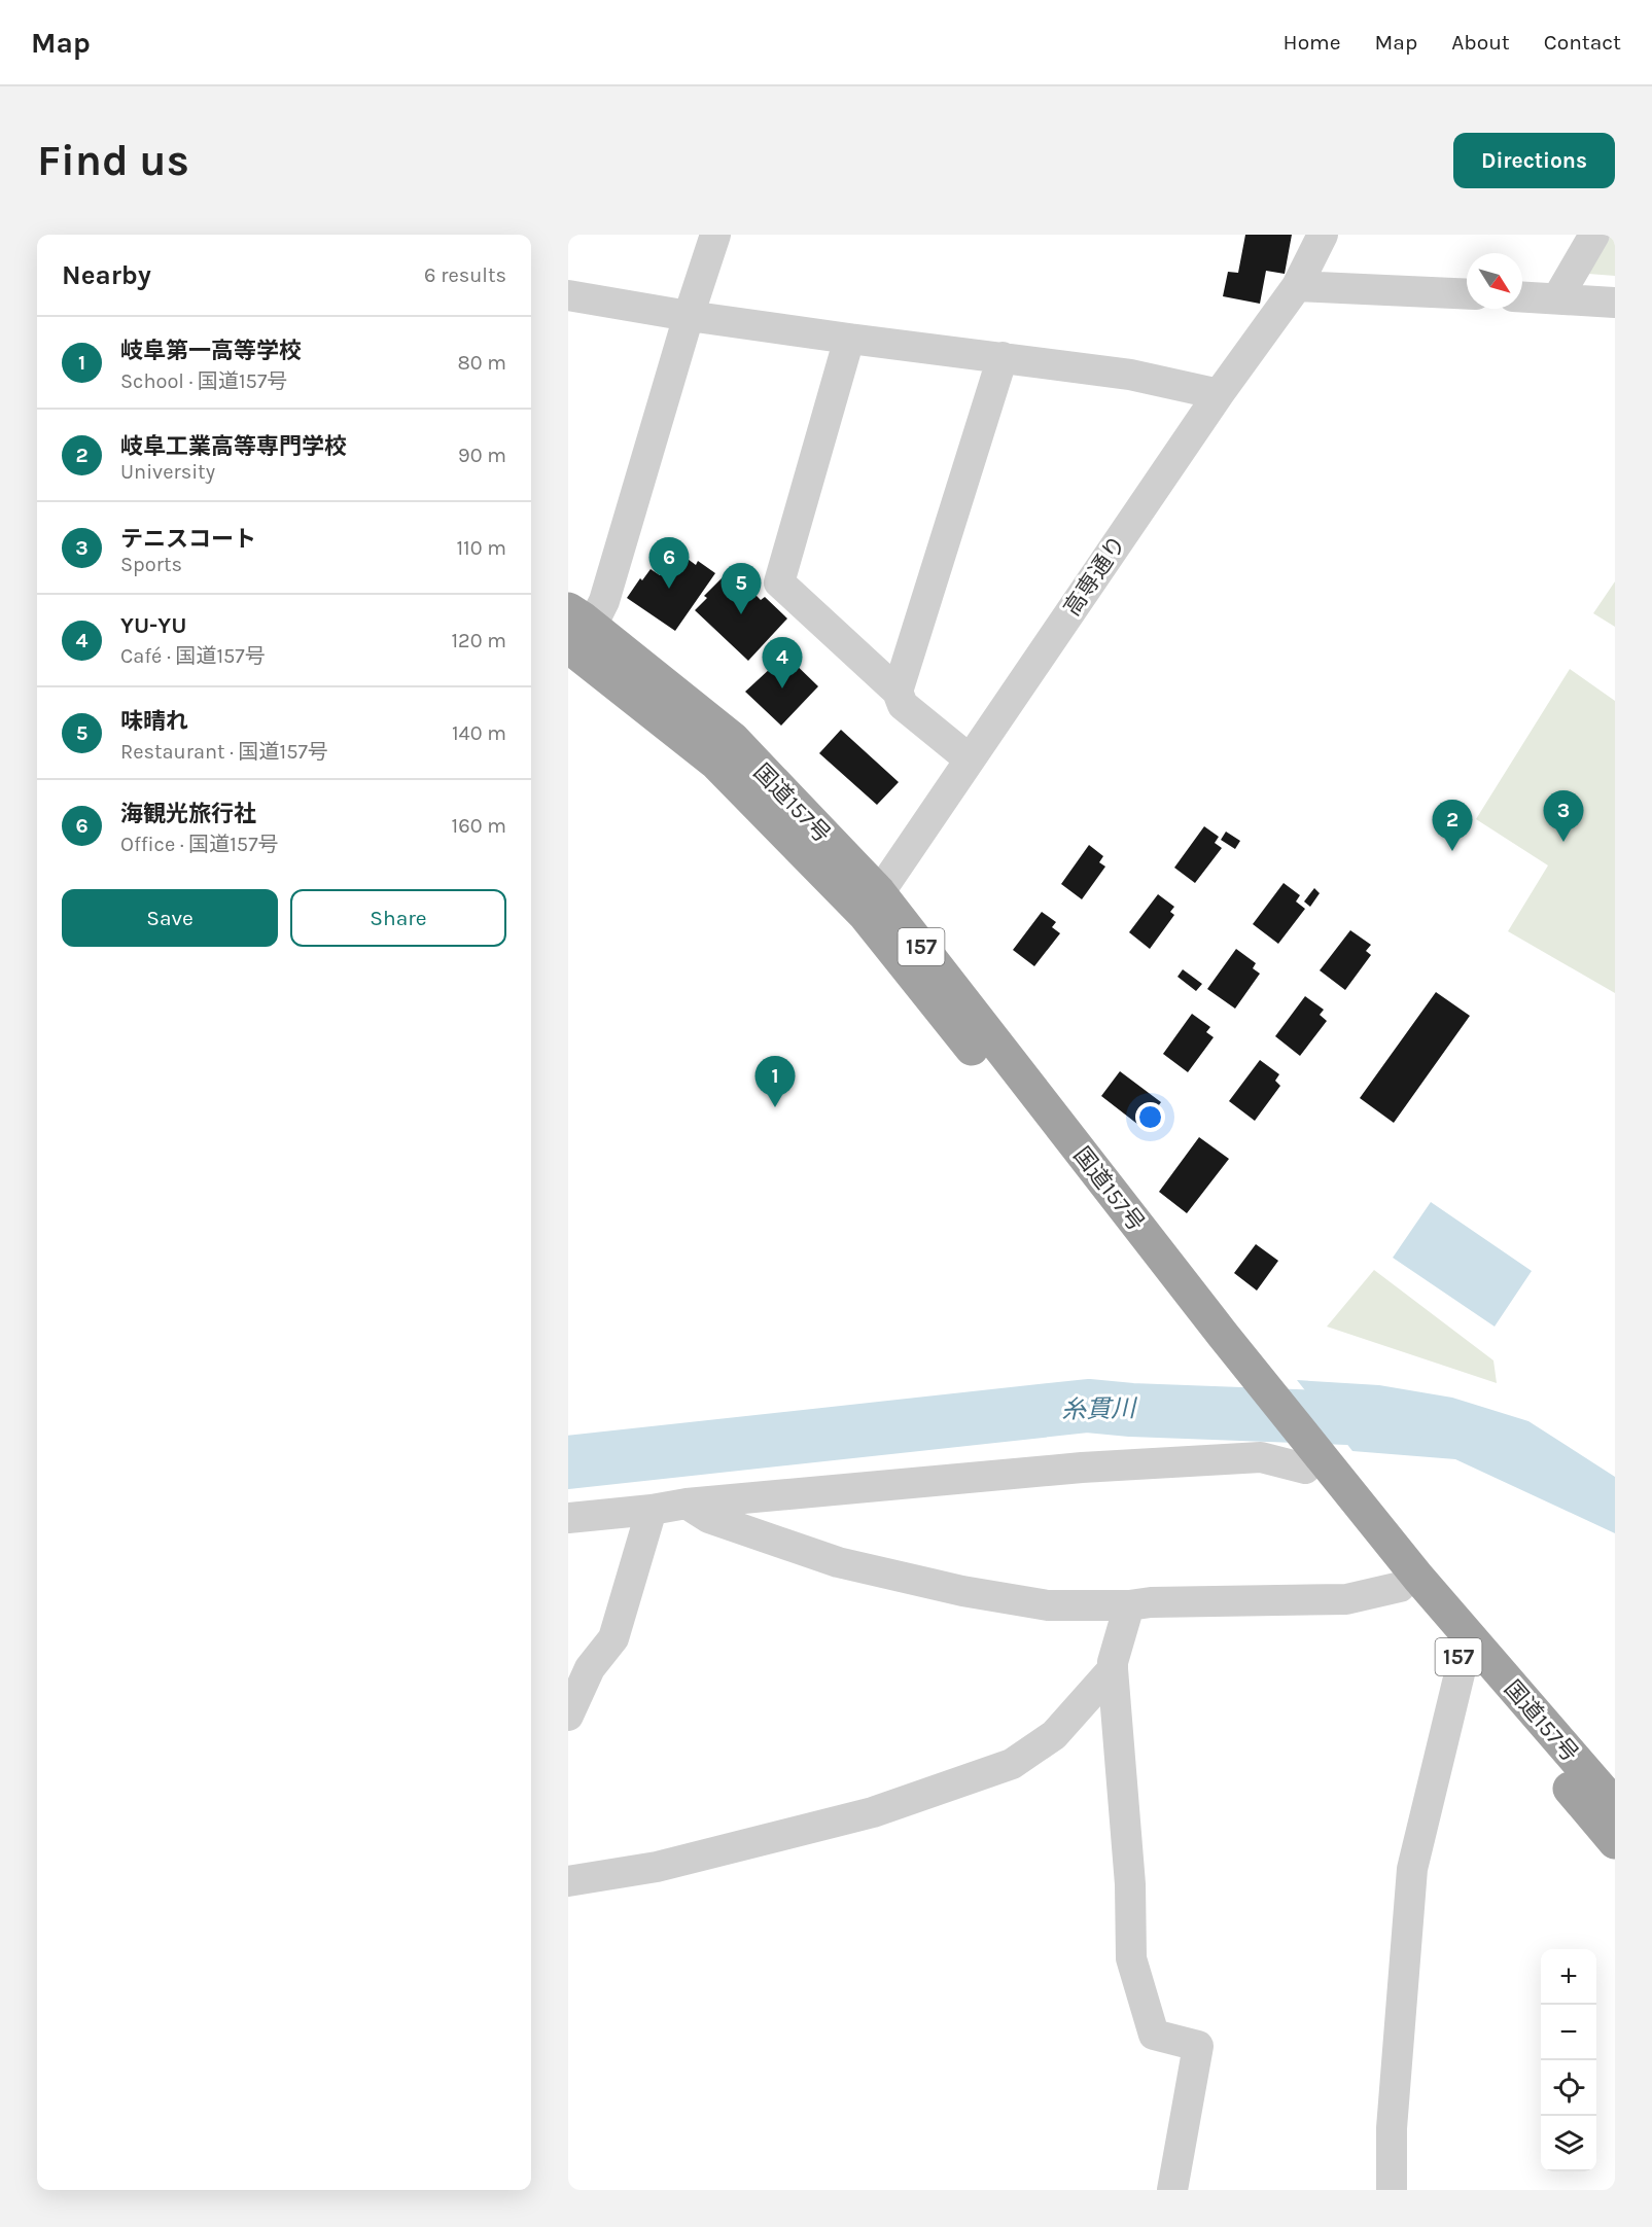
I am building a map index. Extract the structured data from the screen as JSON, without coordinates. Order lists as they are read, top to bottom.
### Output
{
  "streets": {
    "highway": ["国道157号", "157"],
    "street": ["高専通り"]
  },
  "crossings": [
    ["高専通り", "国道157号"]
  ],
  "water": ["糸貫川"],
  "north": "bottom right",
  "page": {
    "header": "Map",
    "nav": [
      "Home",
      "Map",
      "About",
      "Contact"
    ],
    "buttons": [
      "Directions",
      ["Save", "Share"]
    ],
    "title": "Find us",
    "heading": ["Nearby", "6 results"],
    "list": [
      {
        "mark": "1",
        "name": "岐阜第一高等学校",
        "note": "School · 国道157号",
        "value": "80 m"
      },
      {
        "mark": "2",
        "name": "岐阜工業高等専門学校",
        "note": "University",
        "value": "90 m"
      },
      {
        "mark": "3",
        "name": "テニスコート",
        "note": "Sports",
        "value": "110 m"
      },
      {
        "mark": "4",
        "name": "YU-YU",
        "note": "Café · 国道157号",
        "value": "120 m"
      },
      {
        "mark": "5",
        "name": "味晴れ",
        "note": "Restaurant · 国道157号",
        "value": "140 m"
      },
      {
        "mark": "6",
        "name": "海観光旅行社",
        "note": "Office · 国道157号",
        "value": "160 m"
      }
    ],
    "pins": [
      "6",
      "5",
      "4",
      "3",
      "2",
      "1"
    ],
    "map_buttons": ["+", "−"]
  }
}
